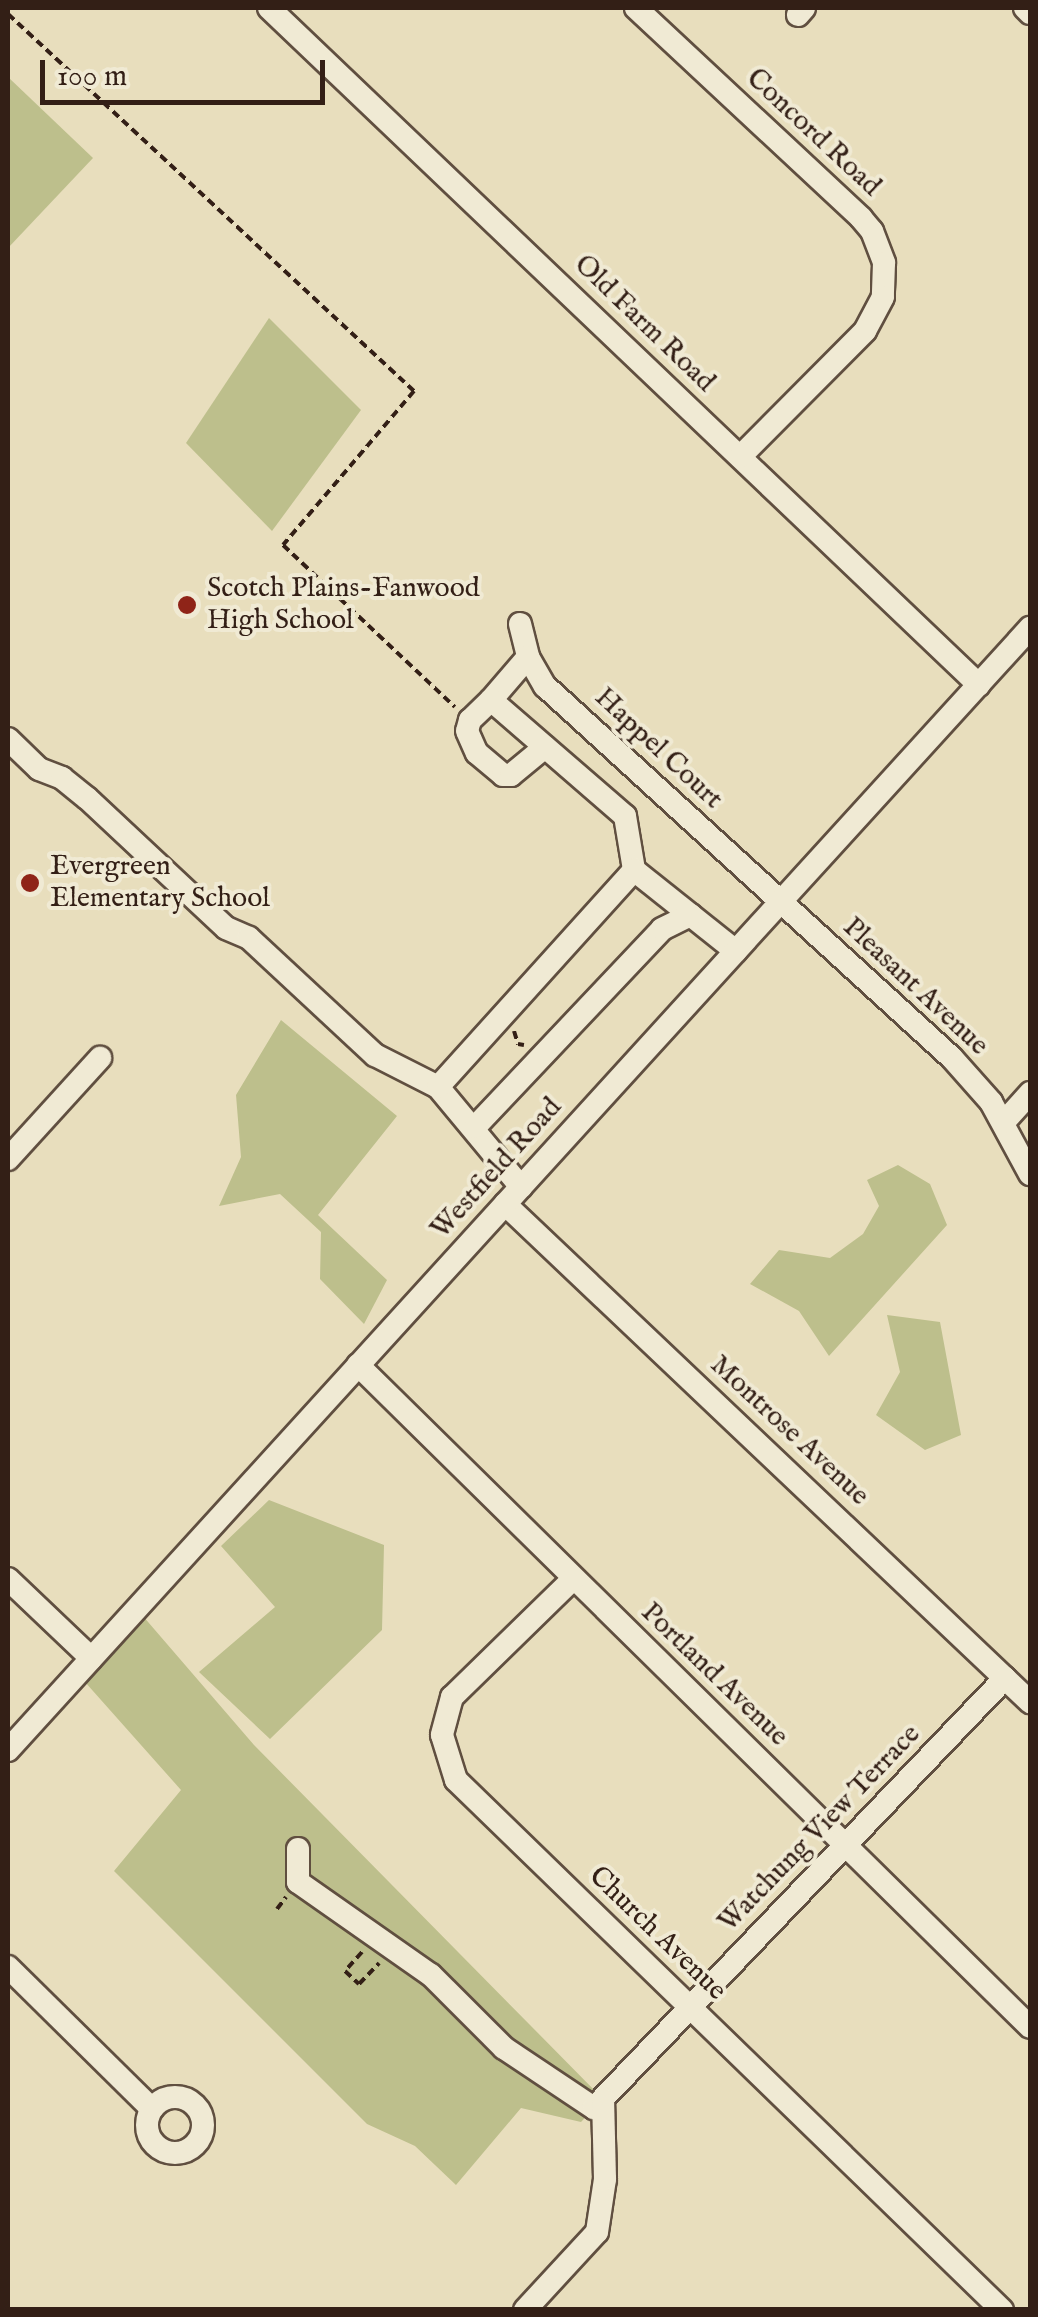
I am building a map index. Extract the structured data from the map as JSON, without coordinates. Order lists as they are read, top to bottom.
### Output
{
  "streets": {
    "street": [
      "Concord Road",
      "Old Farm Road",
      "Happel Court",
      "Pleasant Avenue",
      "Westfield Road",
      "Montrose Avenue",
      "Portland Avenue",
      "Watchung View Terrace",
      "Church Avenue"
    ]
  },
  "crossings": [
    ["Concord Road", "Old Farm Road"],
    ["Old Farm Road", "Westfield Road"],
    ["Happel Court", "Pleasant Avenue"],
    ["Happel Court", "Westfield Road"],
    ["Pleasant Avenue", "Westfield Road"],
    ["Westfield Road", "Montrose Avenue"],
    ["Westfield Road", "Portland Avenue"],
    ["Montrose Avenue", "Watchung View Terrace"],
    ["Portland Avenue", "Watchung View Terrace"],
    ["Portland Avenue", "Church Avenue"],
    ["Watchung View Terrace", "Church Avenue"]
  ],
  "places": ["Scotch Plains-Fanwood High School", "Evergreen Elementary School"],
  "scale_bar": "100 m"
}
